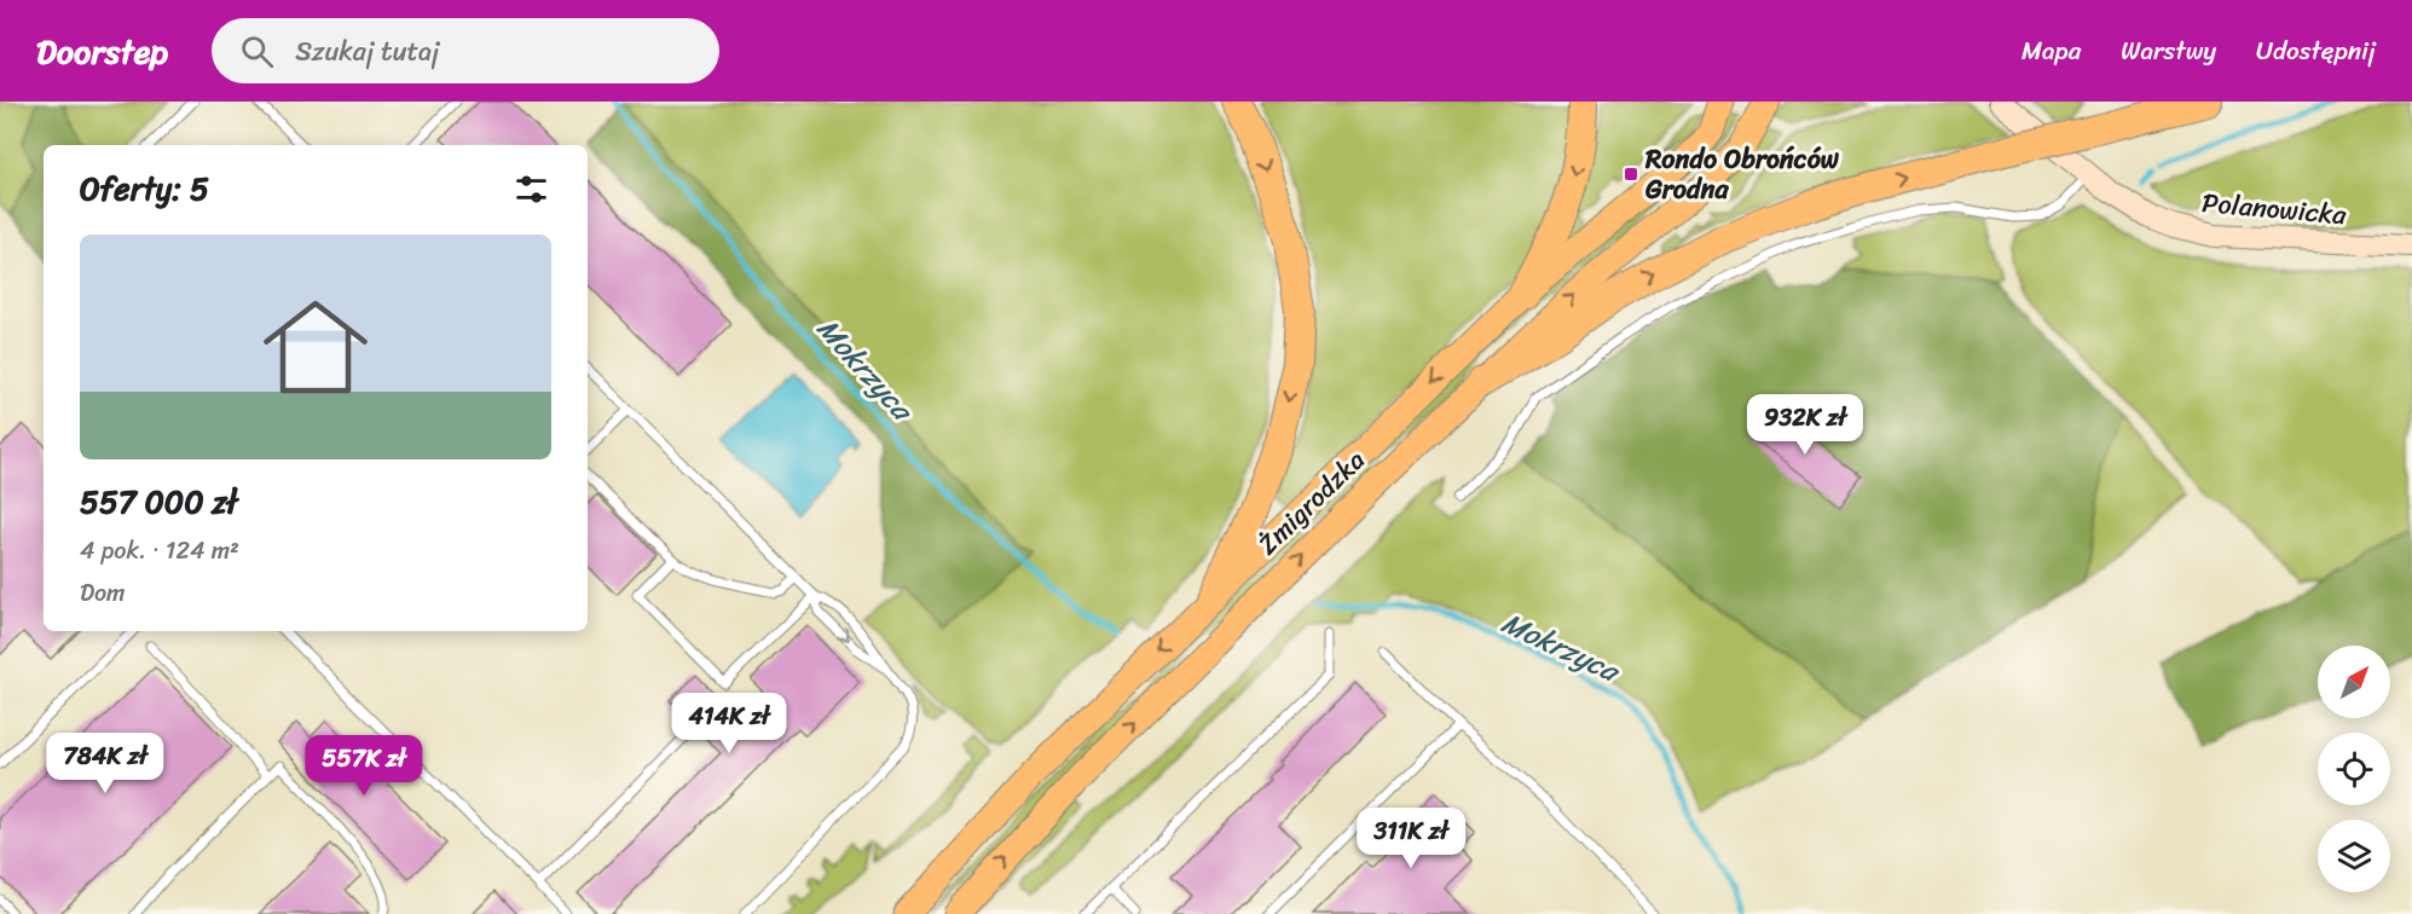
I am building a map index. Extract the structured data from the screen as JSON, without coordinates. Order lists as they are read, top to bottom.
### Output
{
  "streets": {
    "main road": ["Żmigrodzka"],
    "street": ["Polanowicka"]
  },
  "water": ["Mokrzyca"],
  "places": {
    "transit": ["Rondo Obrońców Grodna"]
  },
  "north": "top right",
  "page": {
    "header": "Doorstep",
    "search": "Szukaj tutaj",
    "nav": ["Mapa", "Warstwy", "Udostępnij"],
    "heading": "Oferty: 5",
    "list": [
      {
        "name": "557 000 zł",
        "note": "4 pok. · 124 m² · Dom"
      }
    ],
    "price": [
      "932K zł",
      "414K zł",
      "784K zł",
      "557K zł",
      "311K zł"
    ]
  }
}
